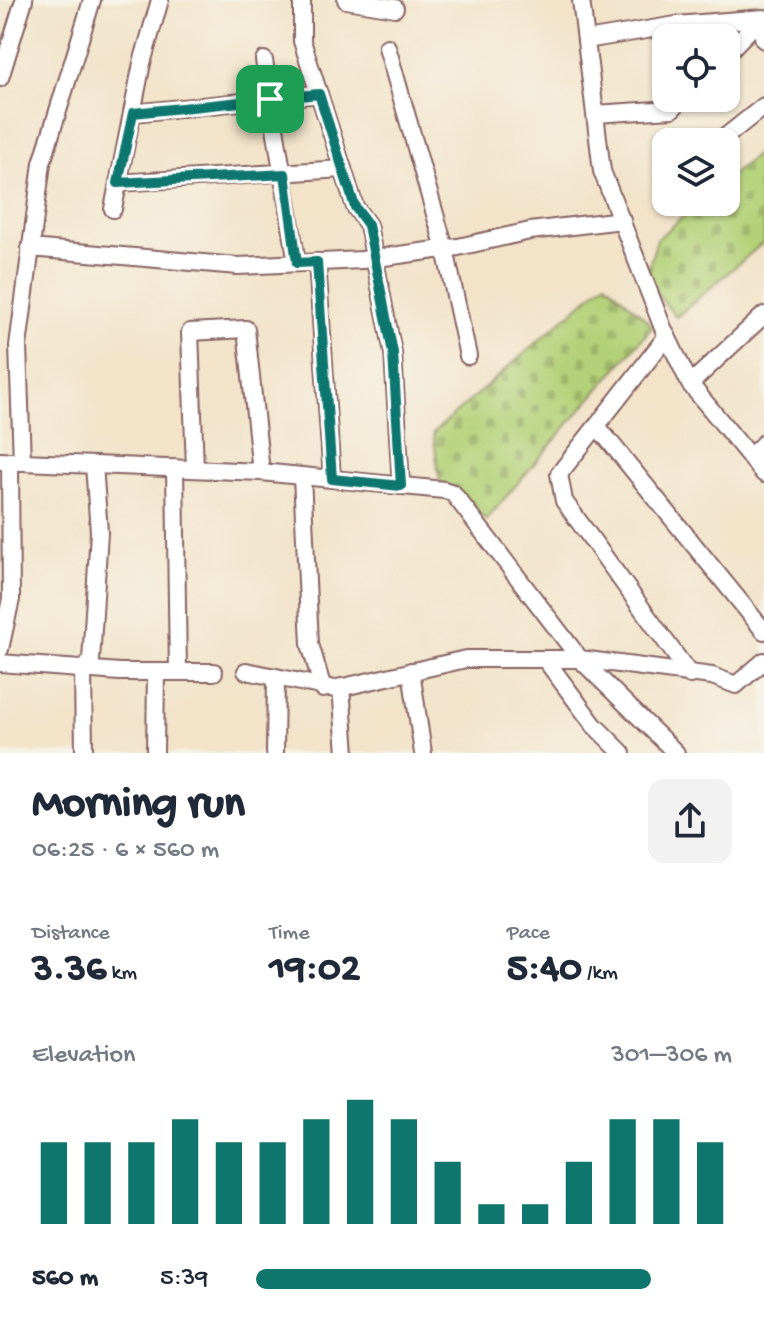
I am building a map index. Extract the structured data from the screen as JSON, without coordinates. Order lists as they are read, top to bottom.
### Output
{
  "page": {
    "heading": ["Morning run", "06:25 · 6 × 560 m"],
    "stats": [
      ["Distance", "3.36 km"],
      ["Time", "19:02"],
      ["Pace", "5:40 /km"]
    ],
    "chart": ["Elevation", "301–306 m"],
    "list": [
      {
        "name": "560 m",
        "note": "5:39"
      }
    ]
  }
}
